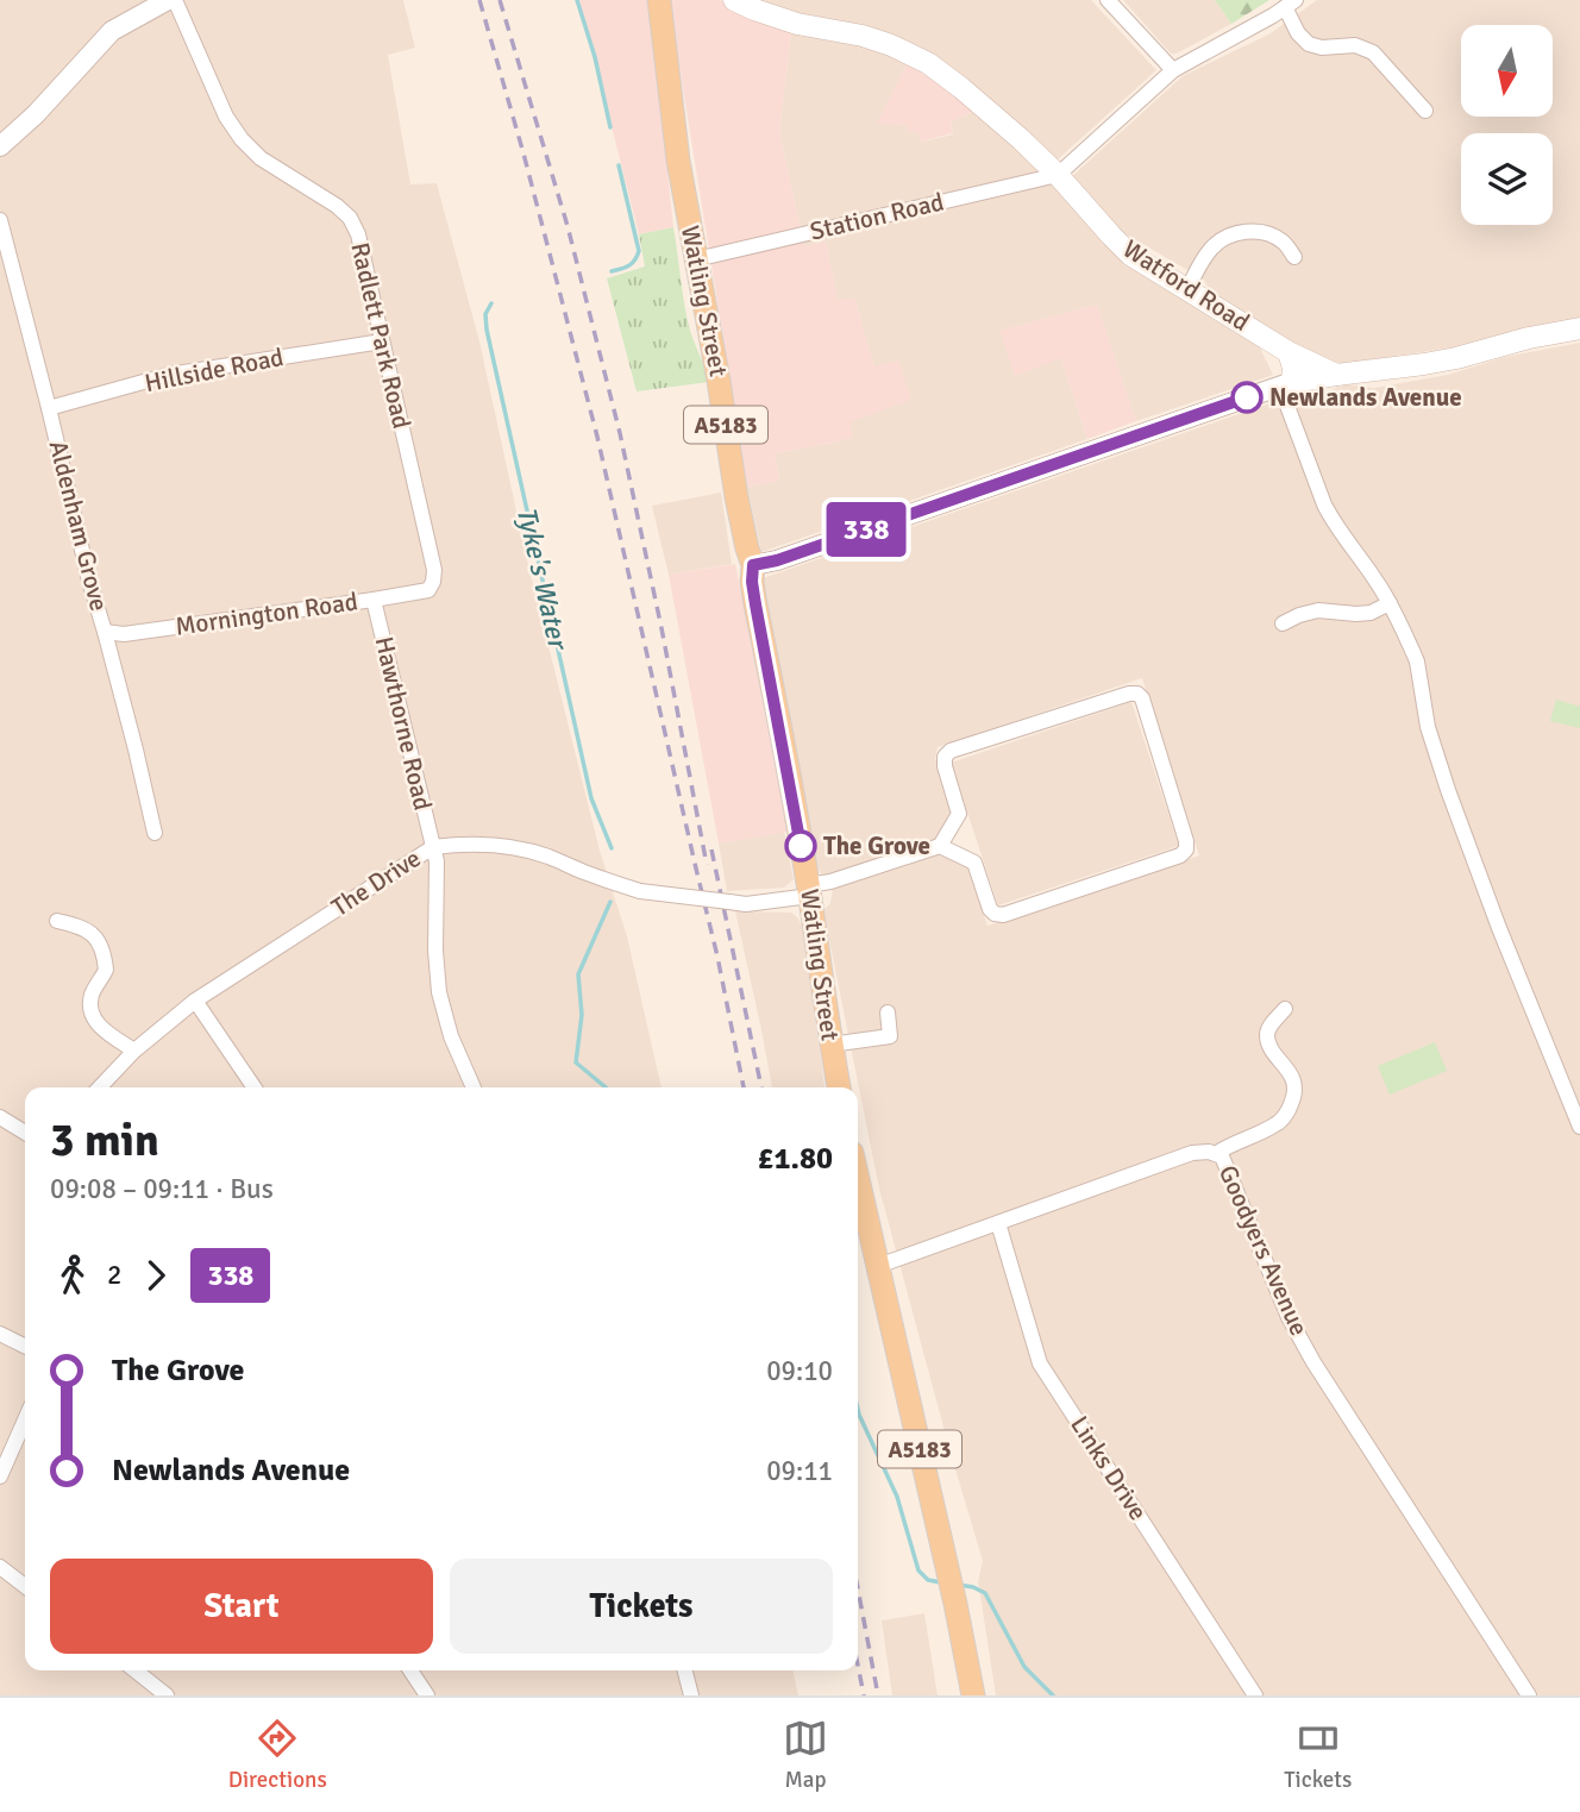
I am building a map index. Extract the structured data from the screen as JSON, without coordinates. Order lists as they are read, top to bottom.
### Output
{
  "streets": {
    "main road": ["Watford Road", "Watling Street", "A5183"],
    "street": [
      "Station Road",
      "Radlett Park Road",
      "Hillside Road",
      "Aldenham Grove",
      "Mornington Road",
      "Hawthorne Road",
      "The Drive",
      "Goodyers Avenue",
      "Links Drive"
    ]
  },
  "crossings": [
    ["Station Road", "Watford Road"],
    ["Station Road", "Watling Street"],
    ["Watling Street", "The Drive"],
    ["Radlett Park Road", "Hillside Road"],
    ["Radlett Park Road", "Mornington Road"],
    ["Hillside Road", "Aldenham Grove"],
    ["A5183", "Goodyers Avenue"],
    ["Aldenham Grove", "Mornington Road"],
    ["Mornington Road", "Hawthorne Road"],
    ["Hawthorne Road", "The Drive"],
    ["Goodyers Avenue", "Links Drive"]
  ],
  "water": ["Tyke's Water"],
  "places": ["Newlands Avenue", "The Grove"],
  "lines": ["bus line 338"],
  "north": "bottom",
  "page": {
    "on_map": "338",
    "heading": ["3 min", "09:08 – 09:11 · Bus", "£1.80"],
    "legs": ["2", "338"],
    "list": [
      {
        "name": "The Grove",
        "value": "09:10"
      },
      {
        "name": "Newlands Avenue",
        "value": "09:11"
      }
    ],
    "buttons": ["Start", "Tickets"],
    "tabs": ["Directions", "Map", "Tickets"]
  }
}
